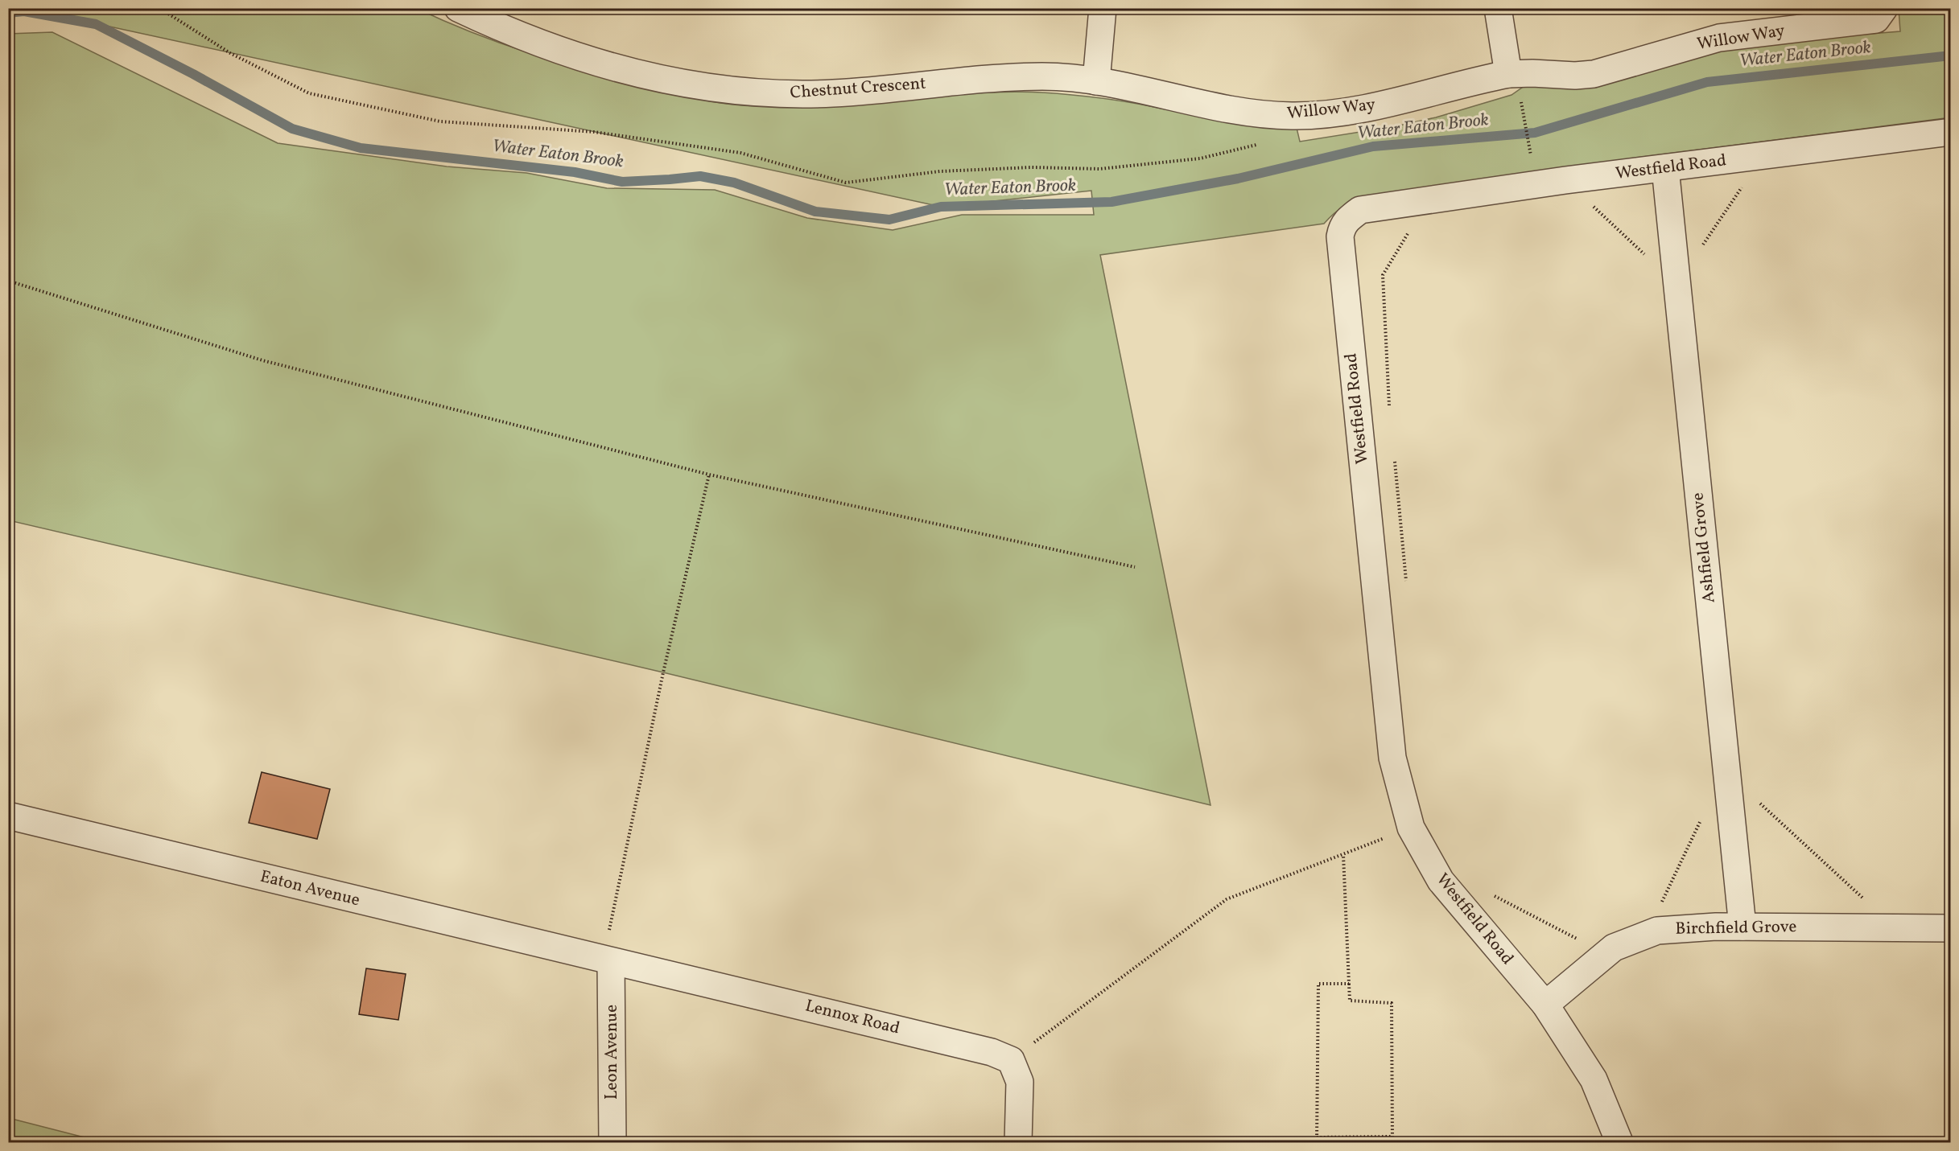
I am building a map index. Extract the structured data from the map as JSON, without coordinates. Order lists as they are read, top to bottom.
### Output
{
  "streets": {
    "street": [
      "Willow Way",
      "Chestnut Crescent",
      "Westfield Road",
      "Ashfield Grove",
      "Eaton Avenue",
      "Birchfield Grove",
      "Lennox Road",
      "Leon Avenue"
    ]
  },
  "crossings": [
    ["Willow Way", "Chestnut Crescent"],
    ["Westfield Road", "Ashfield Grove"],
    ["Westfield Road", "Birchfield Grove"],
    ["Ashfield Grove", "Birchfield Grove"],
    ["Eaton Avenue", "Lennox Road"],
    ["Eaton Avenue", "Leon Avenue"],
    ["Lennox Road", "Leon Avenue"]
  ],
  "water": ["Water Eaton Brook"]
}
